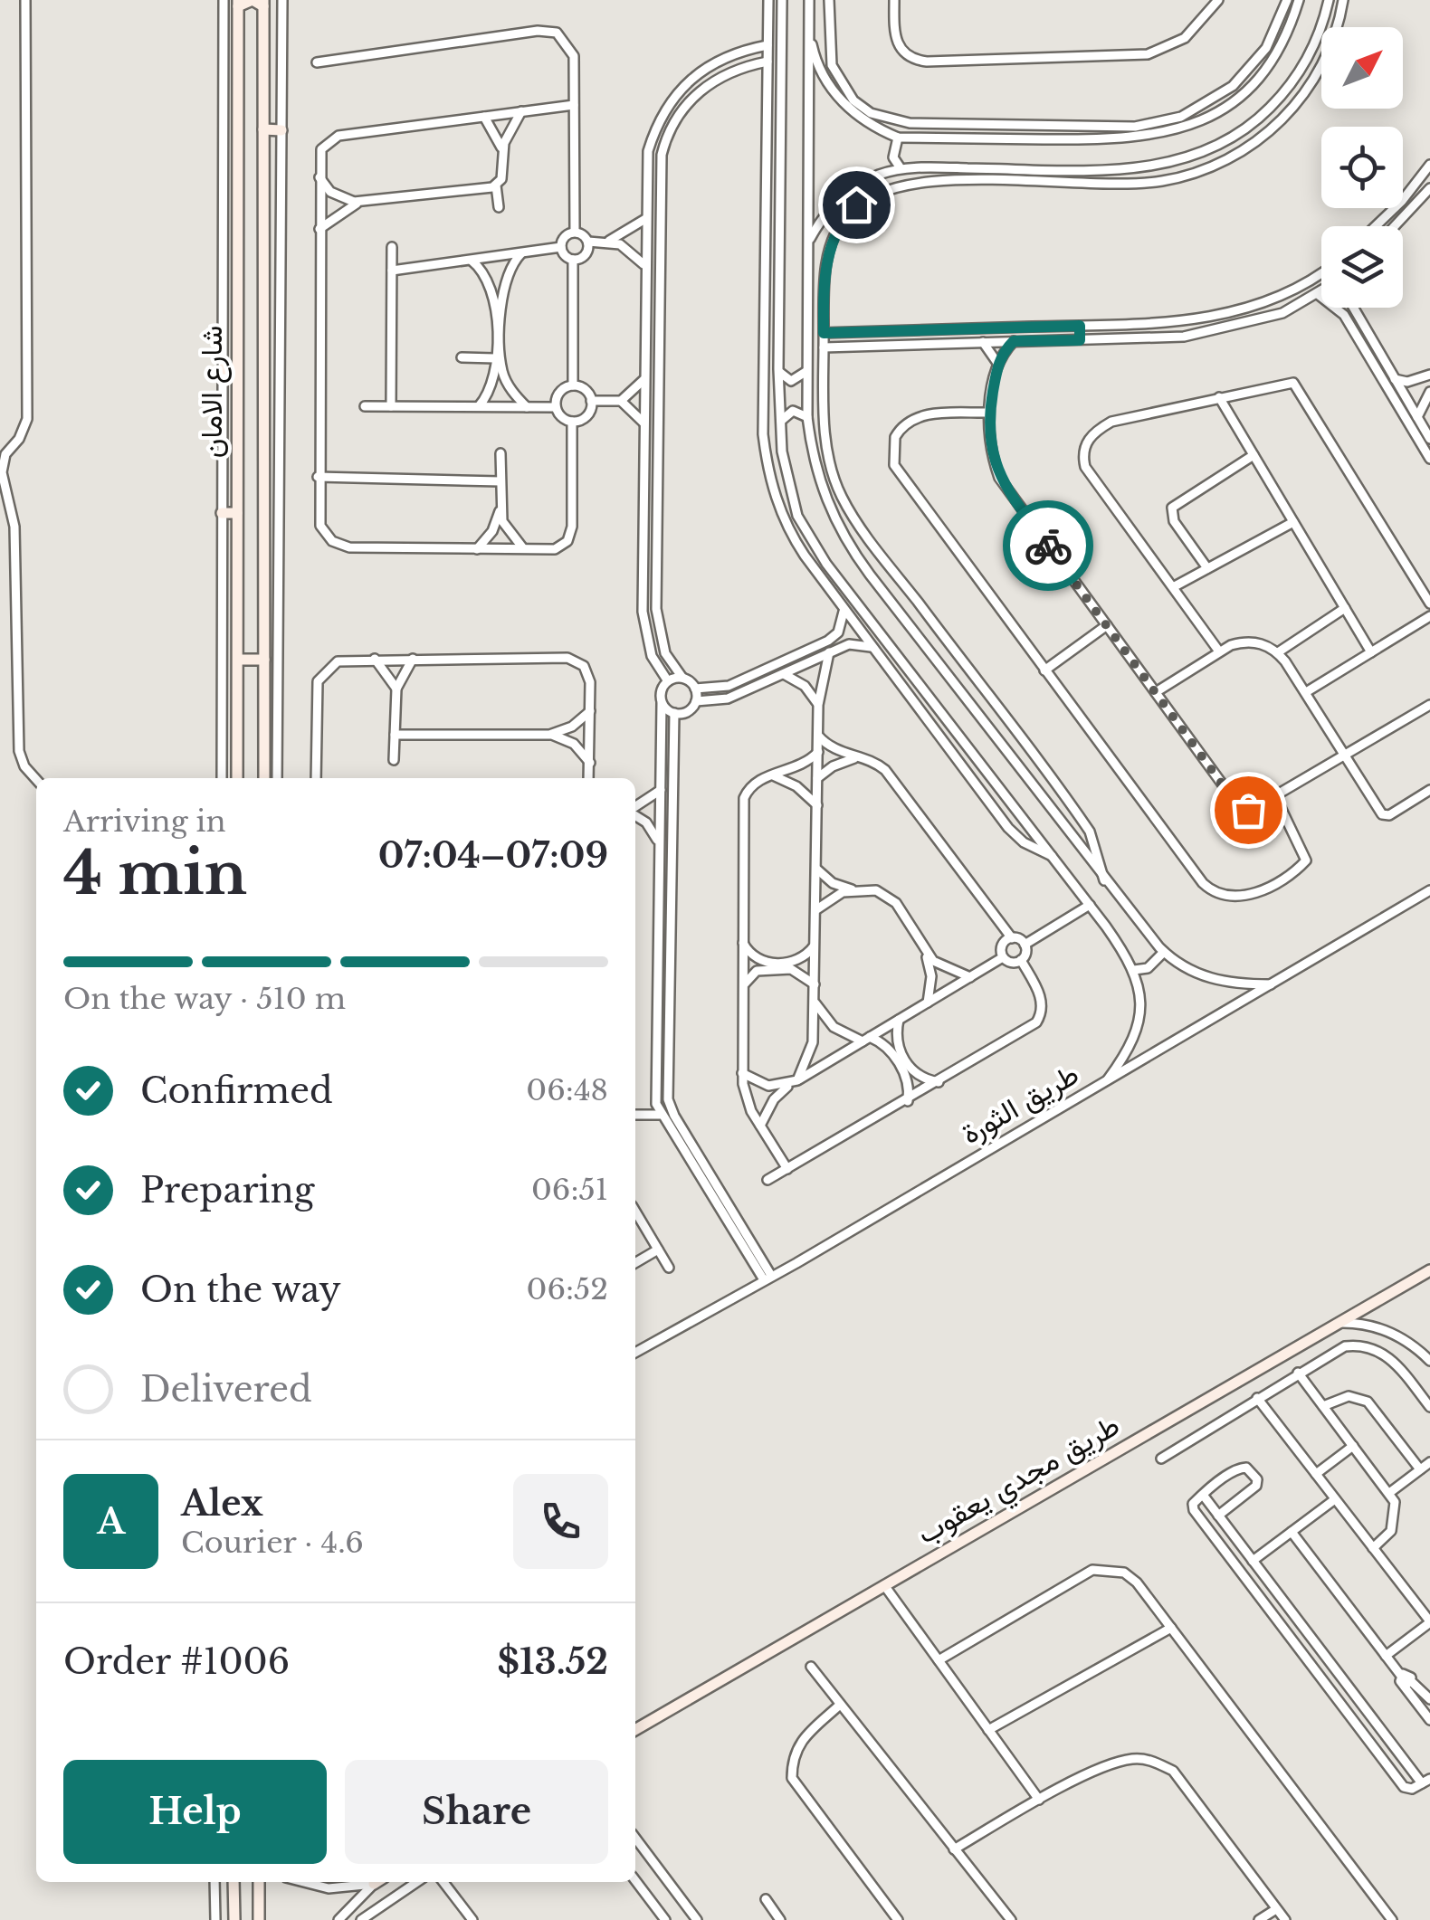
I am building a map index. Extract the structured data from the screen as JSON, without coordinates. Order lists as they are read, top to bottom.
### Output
{
  "streets": {
    "street": ["شارع الامان", "طريق الثورة", "طريق مجدي يعقوب"]
  },
  "north": "top right",
  "page": {
    "heading": ["4 min", "Arriving in", "07:04–07:09"],
    "panel": [
      "Alex",
      "Courier · 4.6",
      "Order #1006",
      "$13.52"
    ],
    "bar": "On the way · 510 m",
    "list": [
      ["Confirmed", "06:48"],
      ["Preparing", "06:51"],
      ["On the way", "06:52"],
      "Delivered"
    ],
    "round": "A",
    "buttons": ["Help", "Share"]
  }
}
